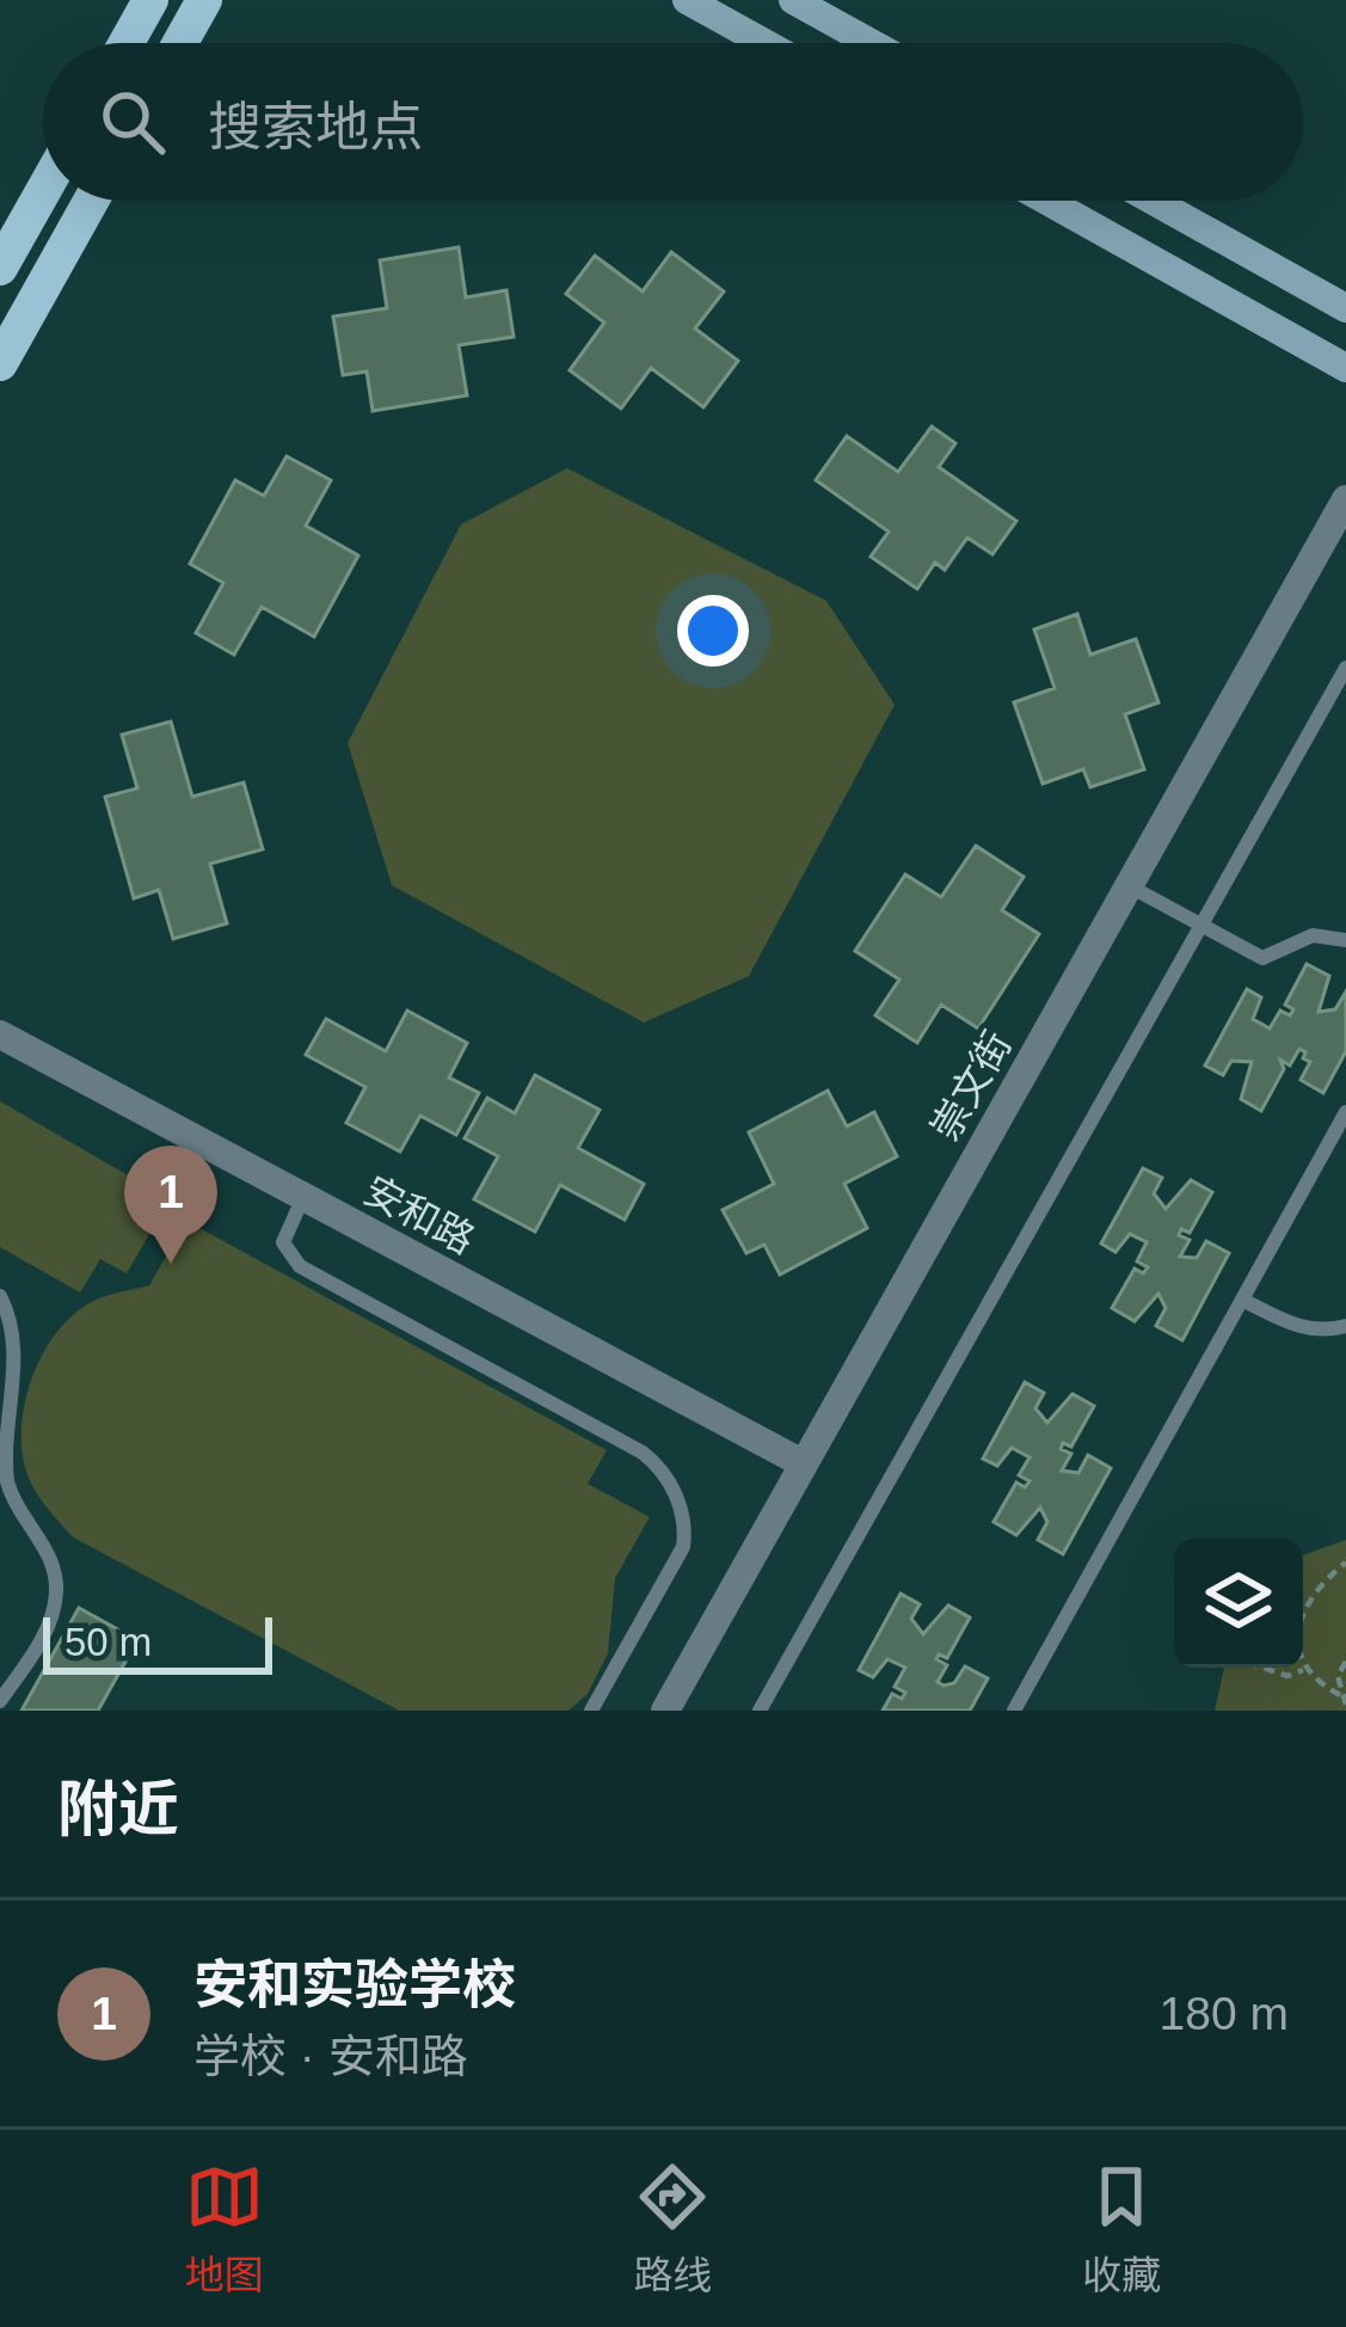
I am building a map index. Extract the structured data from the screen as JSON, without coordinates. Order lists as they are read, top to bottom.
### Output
{
  "streets": {
    "street": ["崇文街", "安和路"]
  },
  "crossings": [
    ["崇文街", "安和路"]
  ],
  "scale_bar": "50 m",
  "page": {
    "search": "搜索地点",
    "pins": "1",
    "scale": "50 m",
    "heading": "附近",
    "list": [
      {
        "mark": "1",
        "name": "安和实验学校",
        "note": "学校 · 安和路",
        "value": "180 m"
      }
    ],
    "nav": ["地图", "路线", "收藏"]
  }
}
